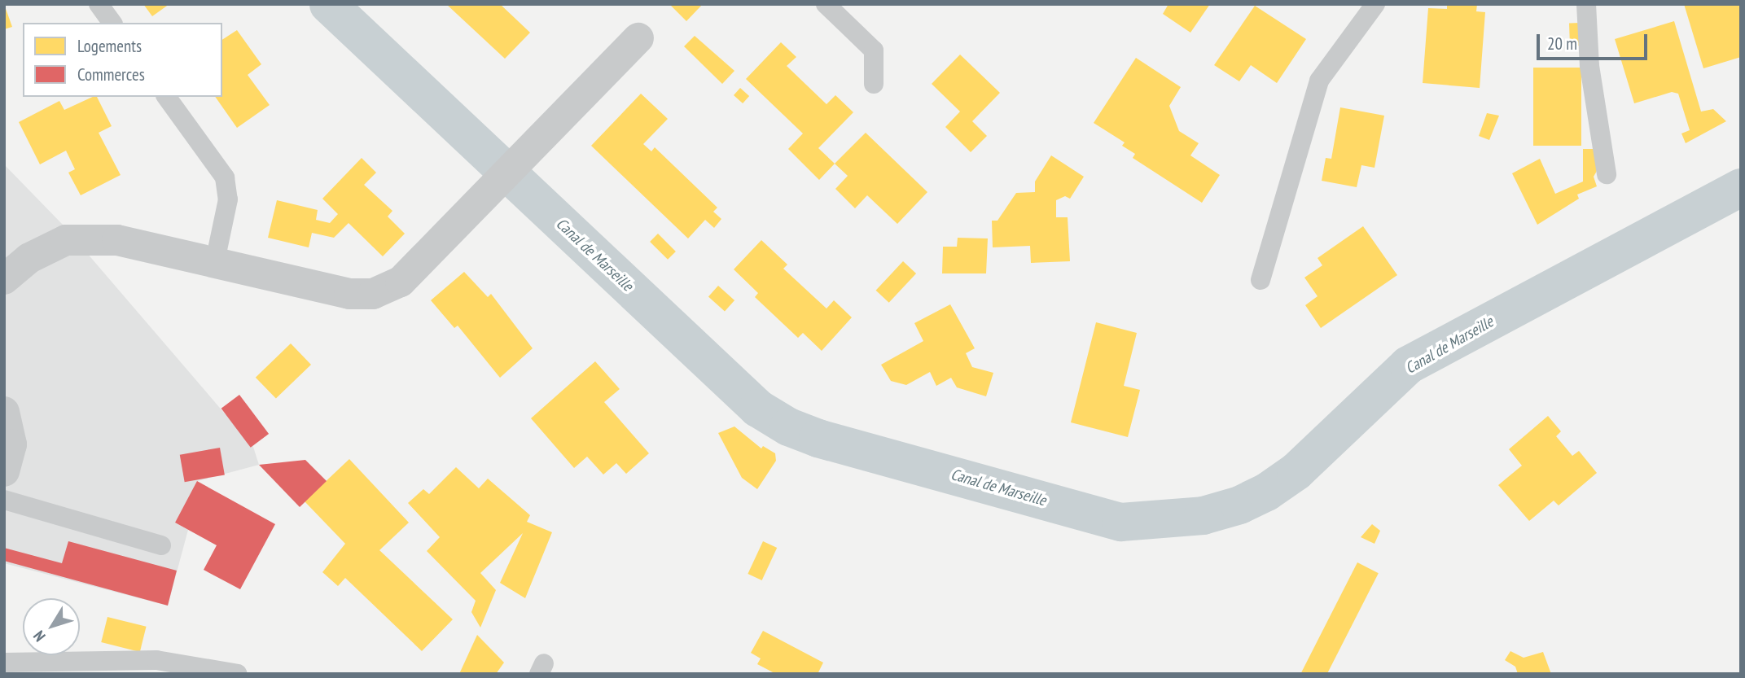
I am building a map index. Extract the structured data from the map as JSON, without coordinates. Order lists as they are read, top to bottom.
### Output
{
  "water": ["Canal de Marseille"],
  "legend": ["Logements", "Commerces"],
  "scale_bar": "20 m",
  "north": "bottom left"
}
